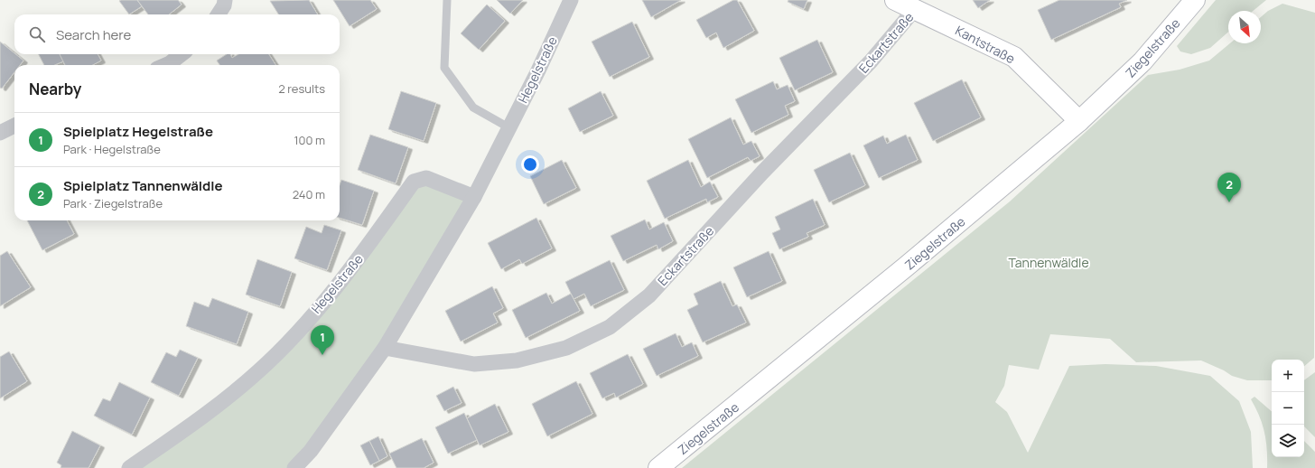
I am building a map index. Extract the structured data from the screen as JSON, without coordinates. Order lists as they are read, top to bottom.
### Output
{
  "streets": {
    "main road": ["Kantstraße", "Ziegelstraße"],
    "street": ["Eckartstraße", "Hegelstraße"]
  },
  "crossings": [
    ["Eckartstraße", "Kantstraße"],
    ["Eckartstraße", "Hegelstraße"],
    ["Kantstraße", "Ziegelstraße"]
  ],
  "parks": ["Tannenwäldle"],
  "north": "bottom right",
  "page": {
    "search": "Search here",
    "heading": ["Nearby", "2 results"],
    "list": [
      {
        "mark": "1",
        "name": "Spielplatz Hegelstraße",
        "note": "Park · Hegelstraße",
        "value": "100 m"
      },
      {
        "mark": "2",
        "name": "Spielplatz Tannenwäldle",
        "note": "Park · Ziegelstraße",
        "value": "240 m"
      }
    ],
    "pins": ["2", "1"],
    "map_buttons": ["+", "−"]
  }
}
